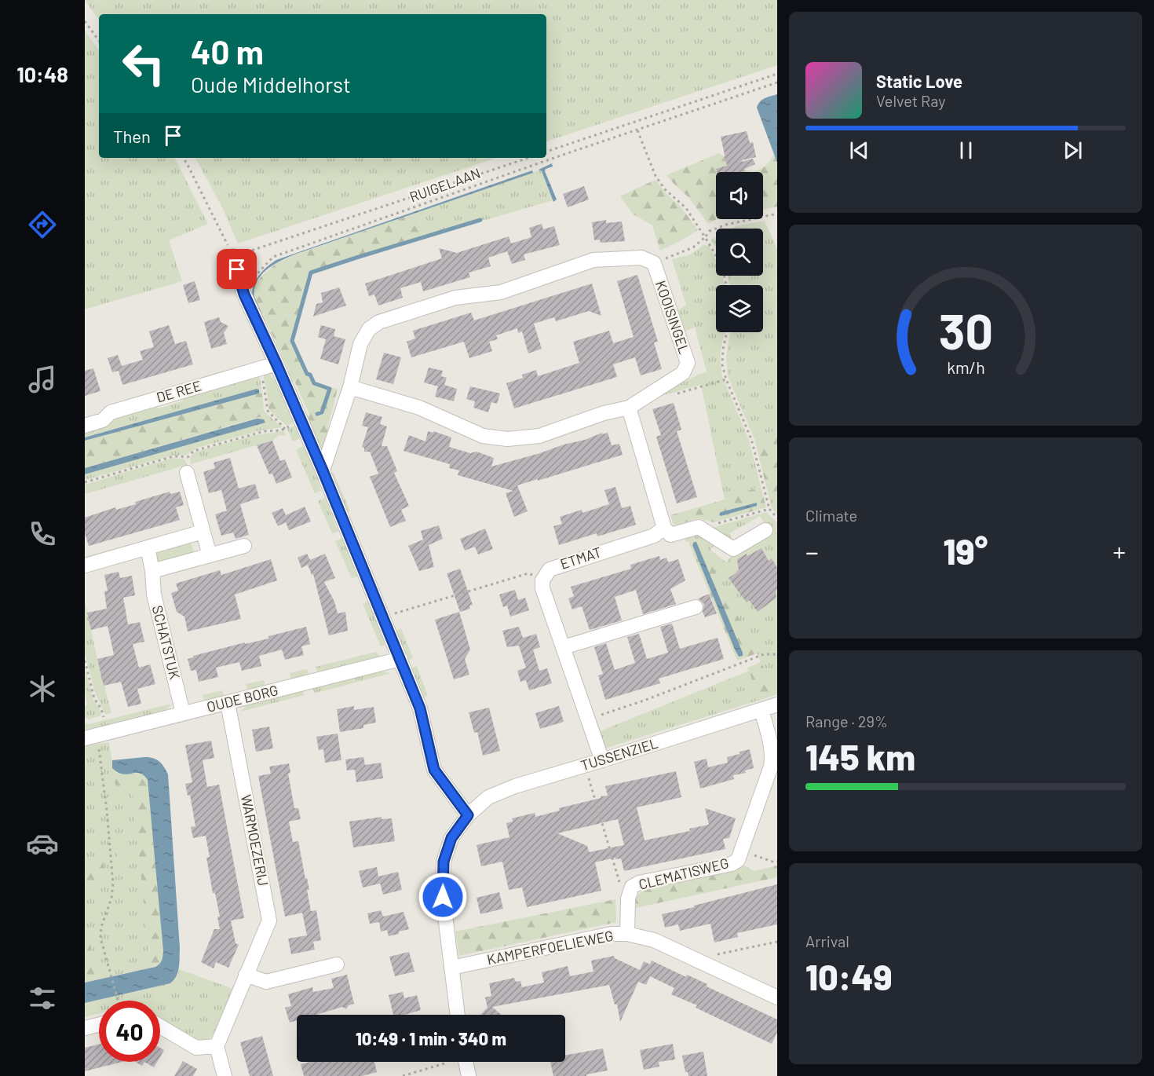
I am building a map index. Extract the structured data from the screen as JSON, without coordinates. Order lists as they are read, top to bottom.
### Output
{
  "streets": {
    "street": [
      "KOOISINGEL",
      "DE REE",
      "ETMAT",
      "SCHATSTUK",
      "OUDE BORG",
      "TUSSENZIEL",
      "WARMOEZERIJ",
      "CLEMATISWEG",
      "KAMPERFOELIEWEG"
    ],
    "path": ["RUIGELAAN"]
  },
  "crossings": [
    ["SCHATSTUK", "OUDE BORG"],
    ["OUDE BORG", "WARMOEZERIJ"],
    ["TUSSENZIEL", "CLEMATISWEG"],
    ["TUSSENZIEL", "KAMPERFOELIEWEG"],
    ["CLEMATISWEG", "KAMPERFOELIEWEG"]
  ],
  "page": {
    "tabs": "10:48",
    "turn": ["40 m", "Oude Middelhorst"],
    "song": ["Static Love", "Velvet Ray"],
    "then": "Then",
    "tile": [
      "Climate",
      ["Range · 29%", "145 km"],
      ["Arrival", "10:49"]
    ],
    "heat": ["−", "19°", "+"],
    "limit": "40",
    "trip": "10:49 · 1 min · 340 m",
    "gauge": ["30", "km/h"]
  }
}
